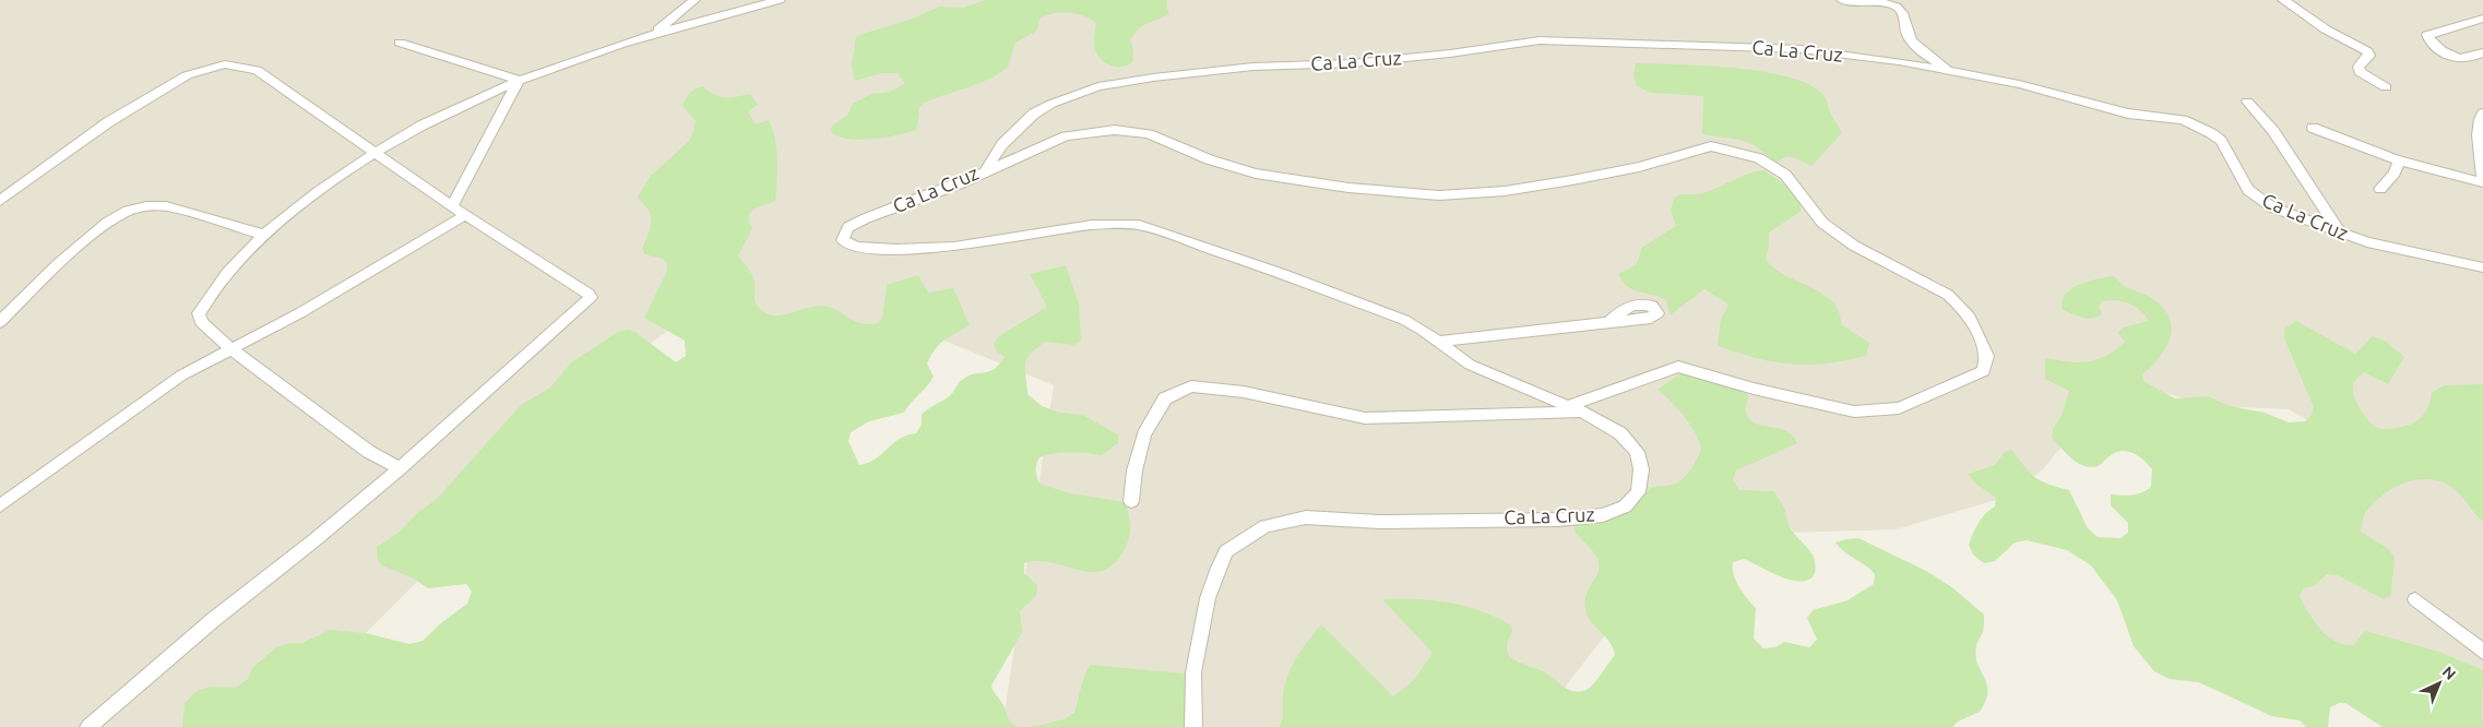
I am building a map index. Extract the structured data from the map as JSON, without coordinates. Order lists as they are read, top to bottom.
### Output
{
  "streets": {
    "street": ["Ca La Cruz"]
  },
  "north": "top right"
}
